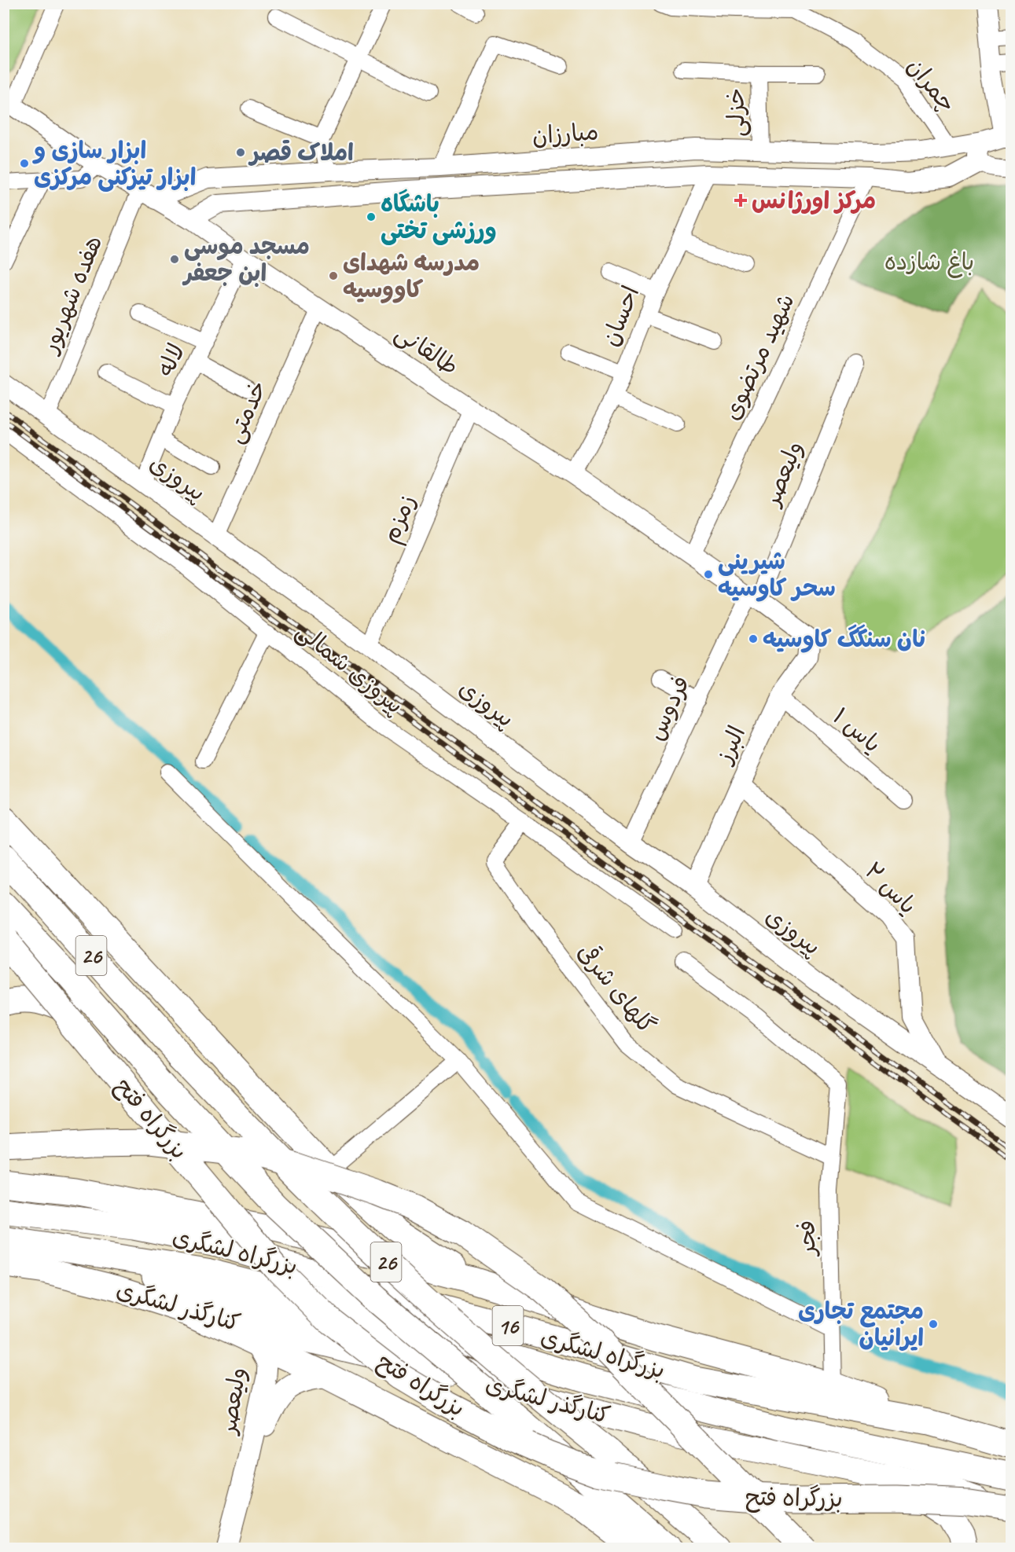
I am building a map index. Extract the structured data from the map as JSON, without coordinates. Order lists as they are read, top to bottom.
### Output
{
  "streets": {
    "highway": [
      "26",
      "بزرگراه فتح",
      "بزرگراه لشگری",
      "16"
    ],
    "main road": ["ولیعصر", "کنارگذر لشگری"],
    "street": [
      "چمران",
      "خزلی",
      "مبارزان",
      "هفده شهریور",
      "احسان",
      "طالقانی",
      "شهید مرتضوی",
      "لاله",
      "خدمتی",
      "پیروزی",
      "زمزم",
      "پیروزی شمالی",
      "فردوس",
      "یاس ۱",
      "البرز",
      "یاس ۲",
      "گلهای شرقی",
      "فجر"
    ]
  },
  "crossings": [
    ["چمران", "مبارزان"],
    ["خزلی", "مبارزان"],
    ["مبارزان", "هفده شهریور"],
    ["مبارزان", "احسان"],
    ["مبارزان", "طالقانی"],
    ["مبارزان", "شهید مرتضوی"],
    ["هفده شهریور", "طالقانی"],
    ["هفده شهریور", "پیروزی"],
    ["احسان", "طالقانی"],
    ["طالقانی", "شهید مرتضوی"],
    ["طالقانی", "لاله"],
    ["طالقانی", "خدمتی"],
    ["طالقانی", "ولیعصر"],
    ["طالقانی", "زمزم"],
    ["طالقانی", "فردوس"],
    ["طالقانی", "البرز"],
    ["لاله", "پیروزی"],
    ["خدمتی", "پیروزی"],
    ["ولیعصر", "فردوس"],
    ["پیروزی", "زمزم"],
    ["پیروزی", "فردوس"],
    ["پیروزی", "البرز"],
    ["پیروزی", "یاس ۲"],
    ["پیروزی شمالی", "گلهای شرقی"],
    ["یاس ۱", "البرز"],
    ["البرز", "یاس ۲"],
    ["گلهای شرقی", "فجر"],
    ["بزرگراه فتح", "کنارگذر لشگری"]
  ],
  "parks": ["باغ شازده"],
  "places": {
    "other": [
      "املاک قصر",
      "ابزار سازی و ابزار تیزکنی مرکزی",
      "باشگاه ورزشی تختی",
      "مسجد موسی ابن جعفر",
      "مدرسه شهدای کاووسیه",
      "شیرینی سحر کاوسیه",
      "نان سنگگ کاوسیه",
      "مجتمع تجاری ایرانیان"
    ],
    "health": ["مرکز اورژانس"]
  }
}
